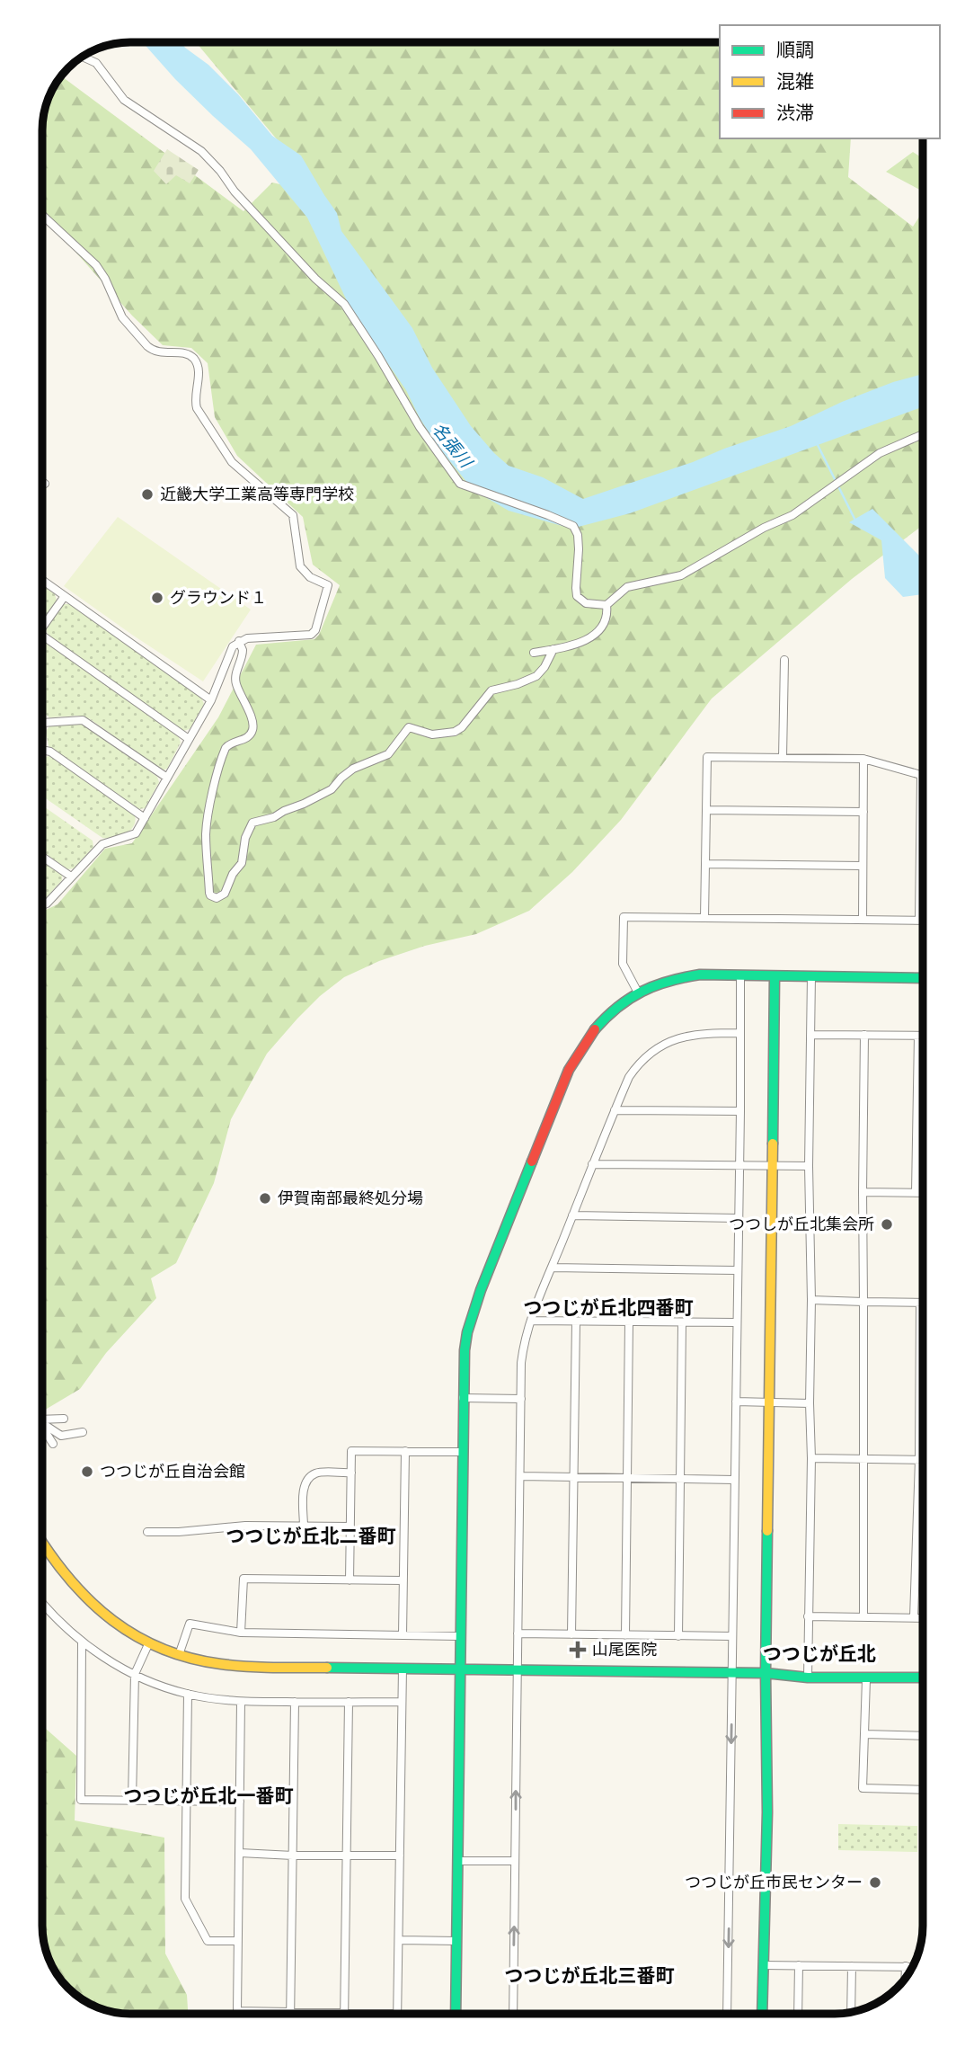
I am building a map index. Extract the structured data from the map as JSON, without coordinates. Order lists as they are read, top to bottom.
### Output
{
  "districts": [
    "つつじが丘北四番町",
    "つつじが丘北二番町",
    "つつじが丘北",
    "つつじが丘北一番町",
    "つつじが丘北三番町"
  ],
  "water": ["名張川"],
  "places": {
    "other": [
      "近畿大学工業高等専門学校",
      "グラウンド１",
      "伊賀南部最終処分場",
      "つつしが丘北集会所",
      "つつじが丘自治会館",
      "つつじが丘市民センター"
    ],
    "health": ["山尾医院"]
  },
  "legend": ["順調", "混雑", "渋滞"]
}
